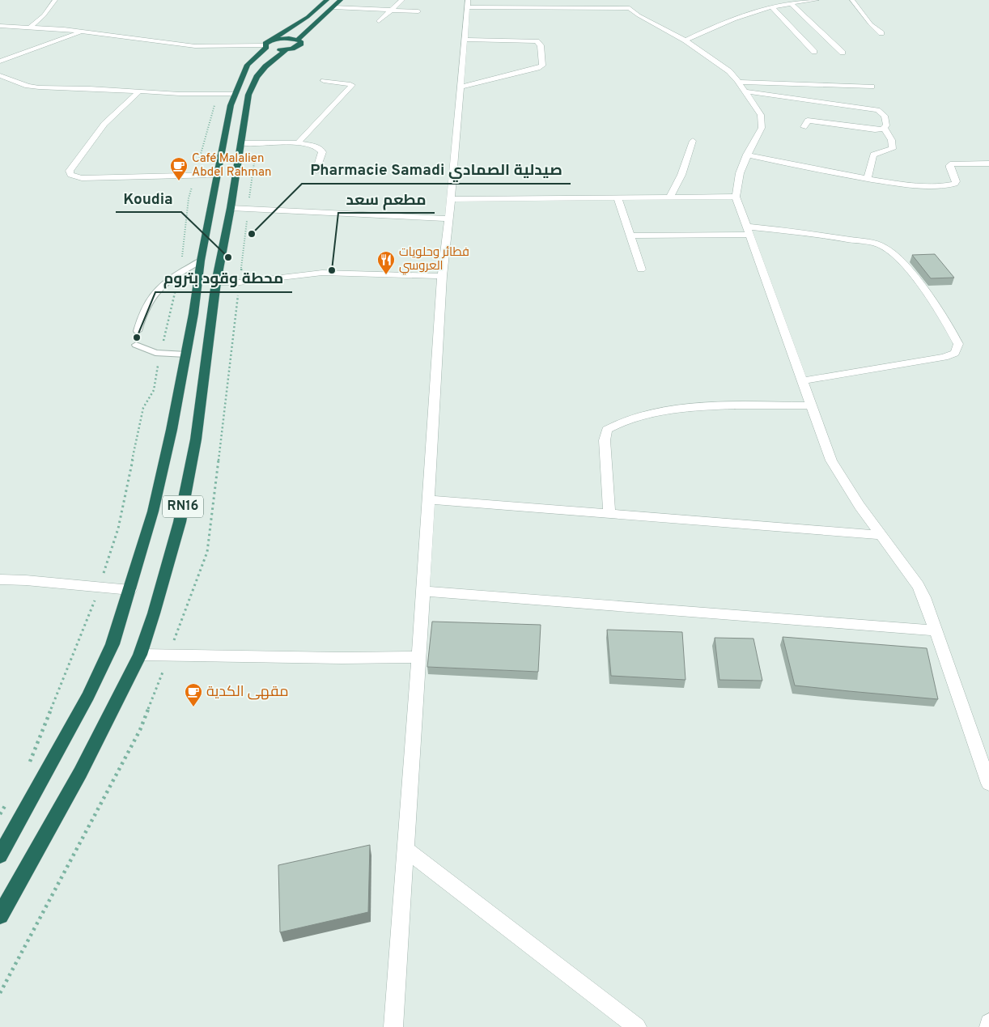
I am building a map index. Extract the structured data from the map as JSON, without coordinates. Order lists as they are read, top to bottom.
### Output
{
  "streets": {
    "highway": ["RN16"]
  },
  "places": {
    "cafe": ["Café Malalien Abdel Rahman", "مقهى الكدية"],
    "other": [
      "Pharmacie Samadi صيدلية الصمادي",
      "Koudia",
      "مطعم سعد",
      "محطة وقود بتروم"
    ],
    "restaurant": ["فطائر وحلويات العروسي"]
  }
}
